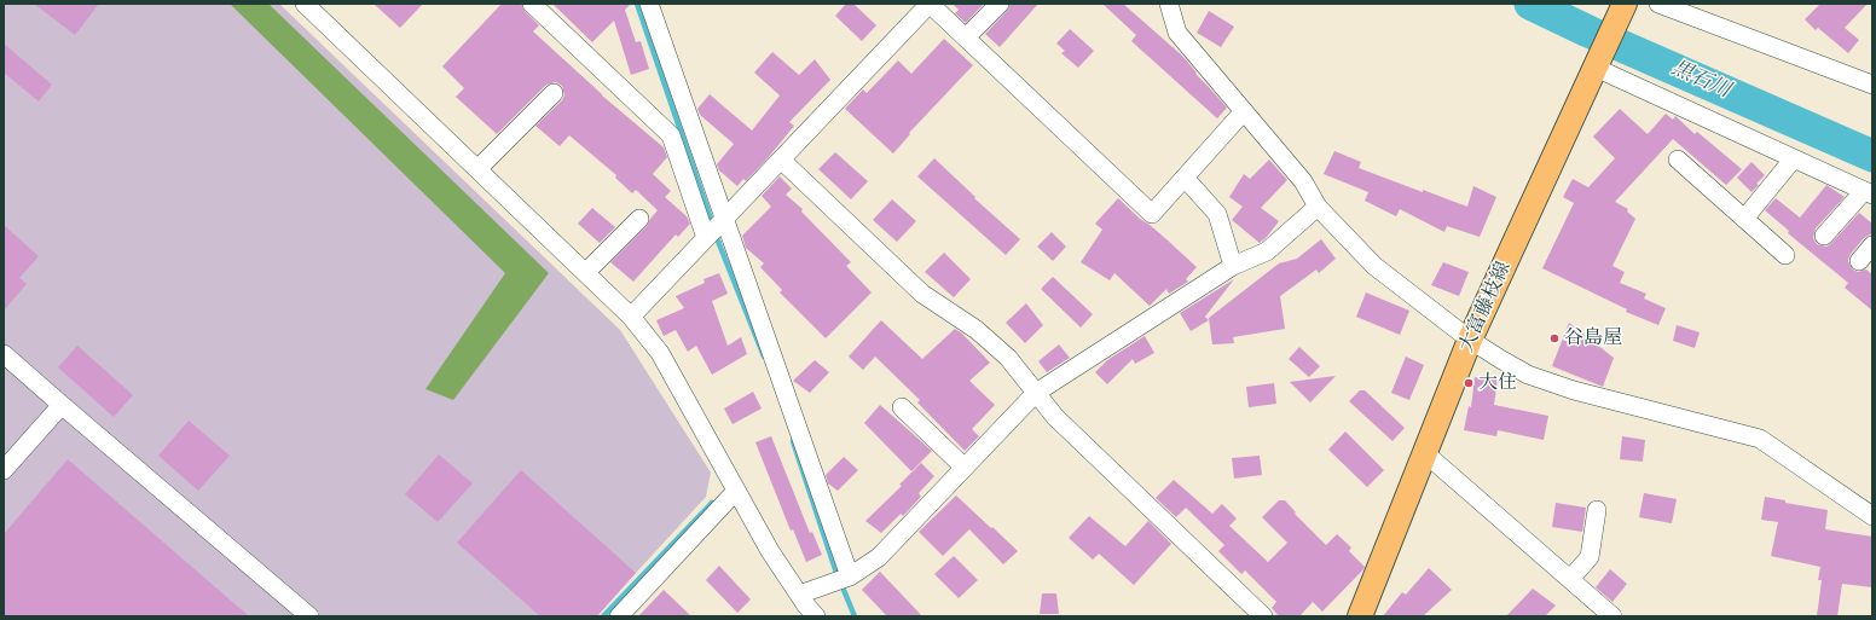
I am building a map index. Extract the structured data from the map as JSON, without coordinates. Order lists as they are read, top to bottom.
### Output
{
  "streets": {
    "main road": ["大富藤枝線"]
  },
  "water": ["黒石川"],
  "places": ["谷島屋", "大住"]
}
